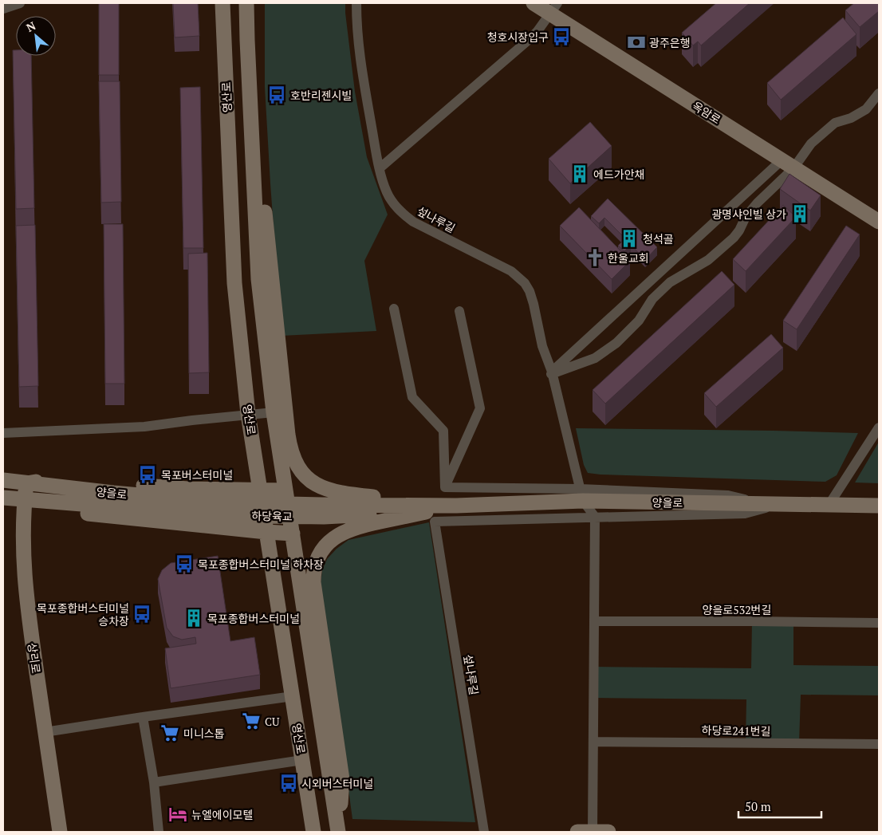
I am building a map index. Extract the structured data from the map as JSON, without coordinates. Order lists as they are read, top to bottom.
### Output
{
  "streets": {
    "street": [
      "영산로",
      "옥암로",
      "섶나루길",
      "양을로",
      "하당육교",
      "양을로532번길",
      "상리로",
      "하당로241번길"
    ]
  },
  "crossings": [
    ["섶나루길", "양을로"],
    ["양을로", "하당육교"],
    ["양을로", "상리로"]
  ],
  "places": {
    "bus stop": [
      "청호시장입구",
      "호반리젠시빌",
      "목포버스터미널",
      "목포종합버스터미널 하차장",
      "목포종합버스터미널 승차장",
      "시외버스터미널"
    ],
    "bank": ["광주은행"],
    "building": [
      "에드가안채",
      "광명샤인빌 상가",
      "청석골",
      "목포종합버스터미널"
    ],
    "church": ["한울교회"],
    "supermarket": ["CU", "미니스톱"],
    "hotel": ["뉴엘에이모텔"]
  },
  "scale_bar": "50 m",
  "north": "top left"
}
